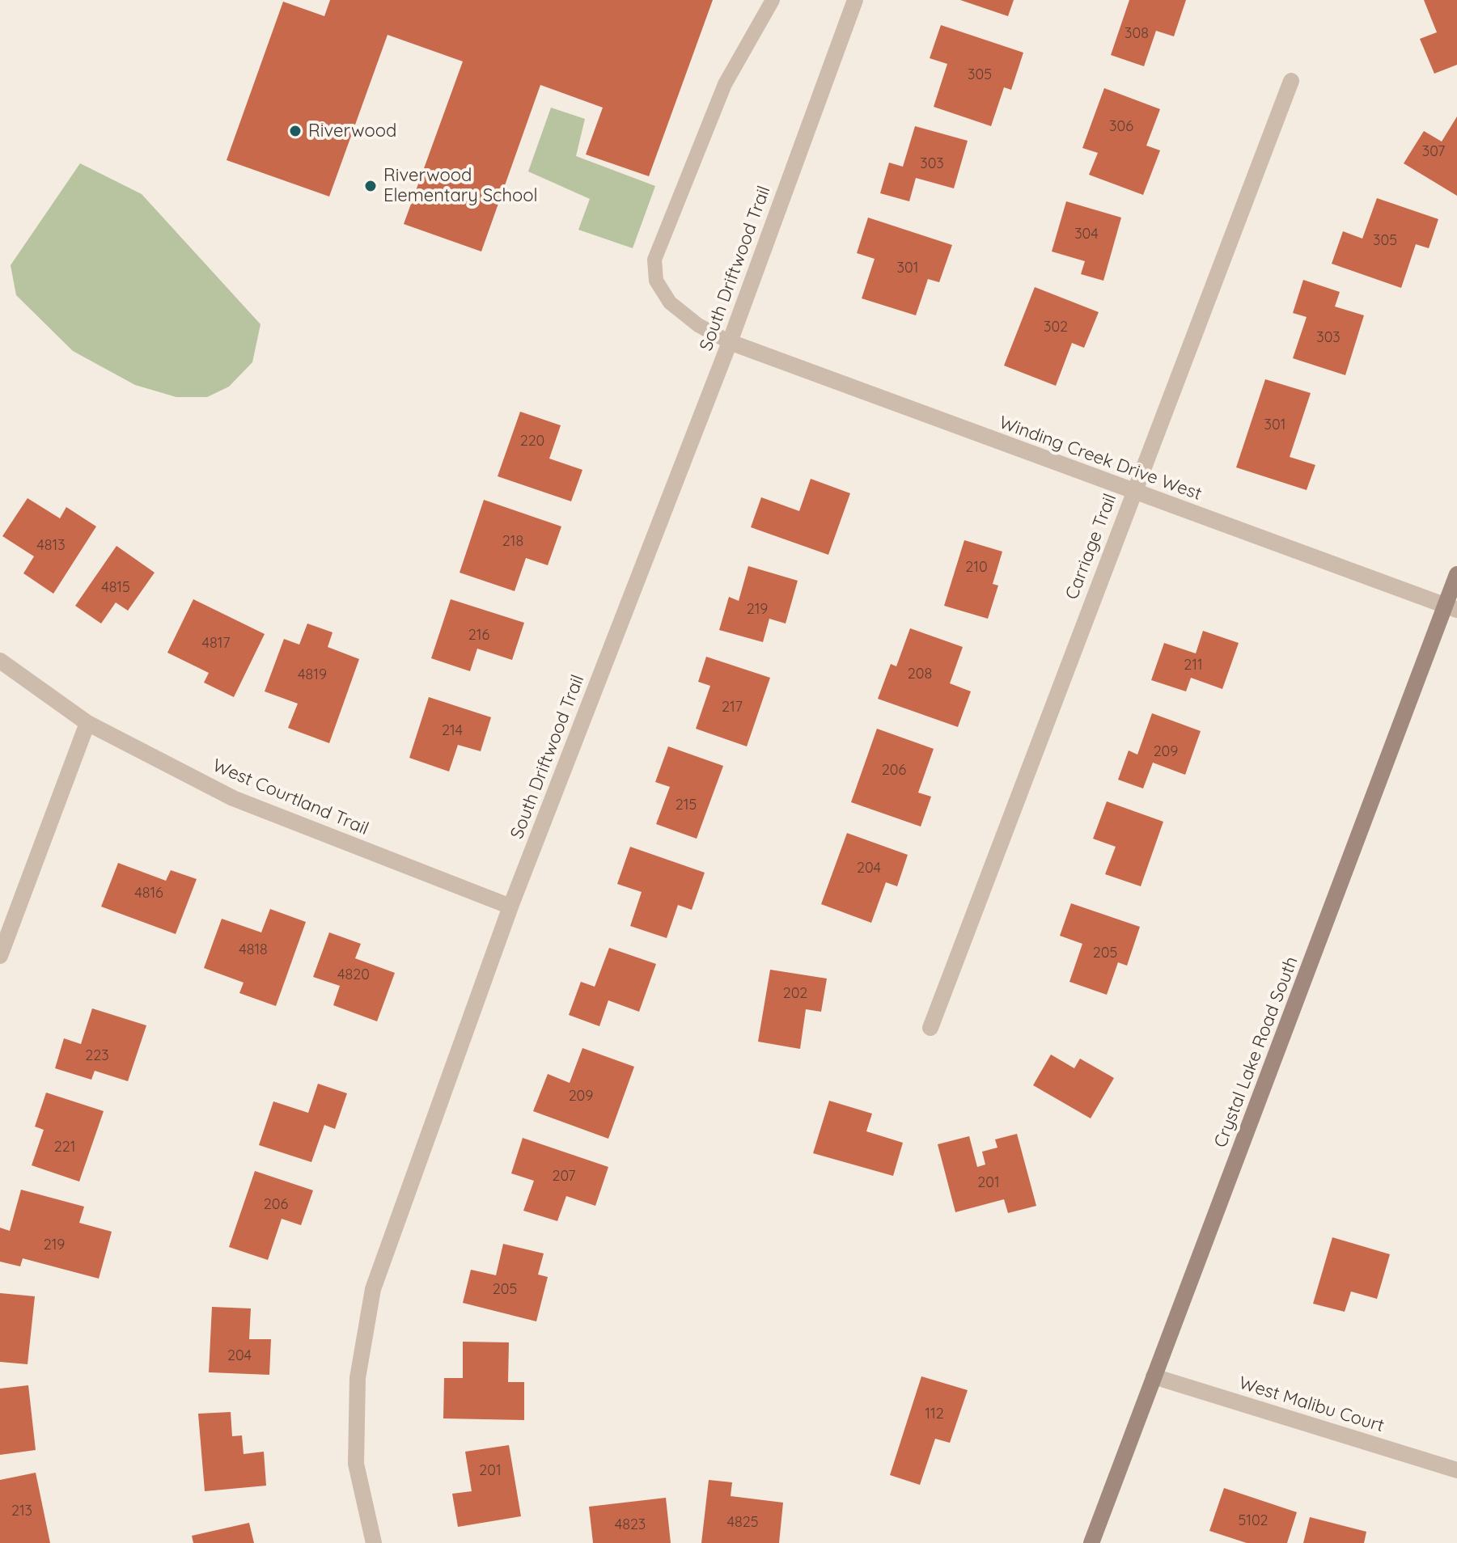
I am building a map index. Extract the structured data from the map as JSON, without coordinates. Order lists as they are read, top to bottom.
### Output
{
  "streets": {
    "street": [
      "South Driftwood Trail",
      "Winding Creek Drive West",
      "Carriage Trail",
      "West Courtland Trail",
      "Crystal Lake Road South",
      "West Malibu Court"
    ]
  },
  "crossings": [
    ["South Driftwood Trail", "Winding Creek Drive West"],
    ["South Driftwood Trail", "West Courtland Trail"],
    ["Winding Creek Drive West", "Carriage Trail"],
    ["Winding Creek Drive West", "Crystal Lake Road South"],
    ["Crystal Lake Road South", "West Malibu Court"]
  ],
  "places": ["Riverwood", "Riverwood Elementary School"],
  "house_numbers": [
    "308",
    "305",
    "306",
    "307",
    "303",
    "304",
    "305",
    "301",
    "302",
    "303",
    "301",
    "220",
    "218",
    "4813",
    "210",
    "4815",
    "219",
    "216",
    "4817",
    "211",
    "208",
    "4819",
    "217",
    "214",
    "209",
    "206",
    "215",
    "204",
    "4816",
    "4818",
    "205",
    "4820",
    "202",
    "223",
    "209",
    "221",
    "207",
    "201",
    "206",
    "219",
    "205",
    "204",
    "112",
    "201",
    "213",
    "5102",
    "4825",
    "4823"
  ]
}
